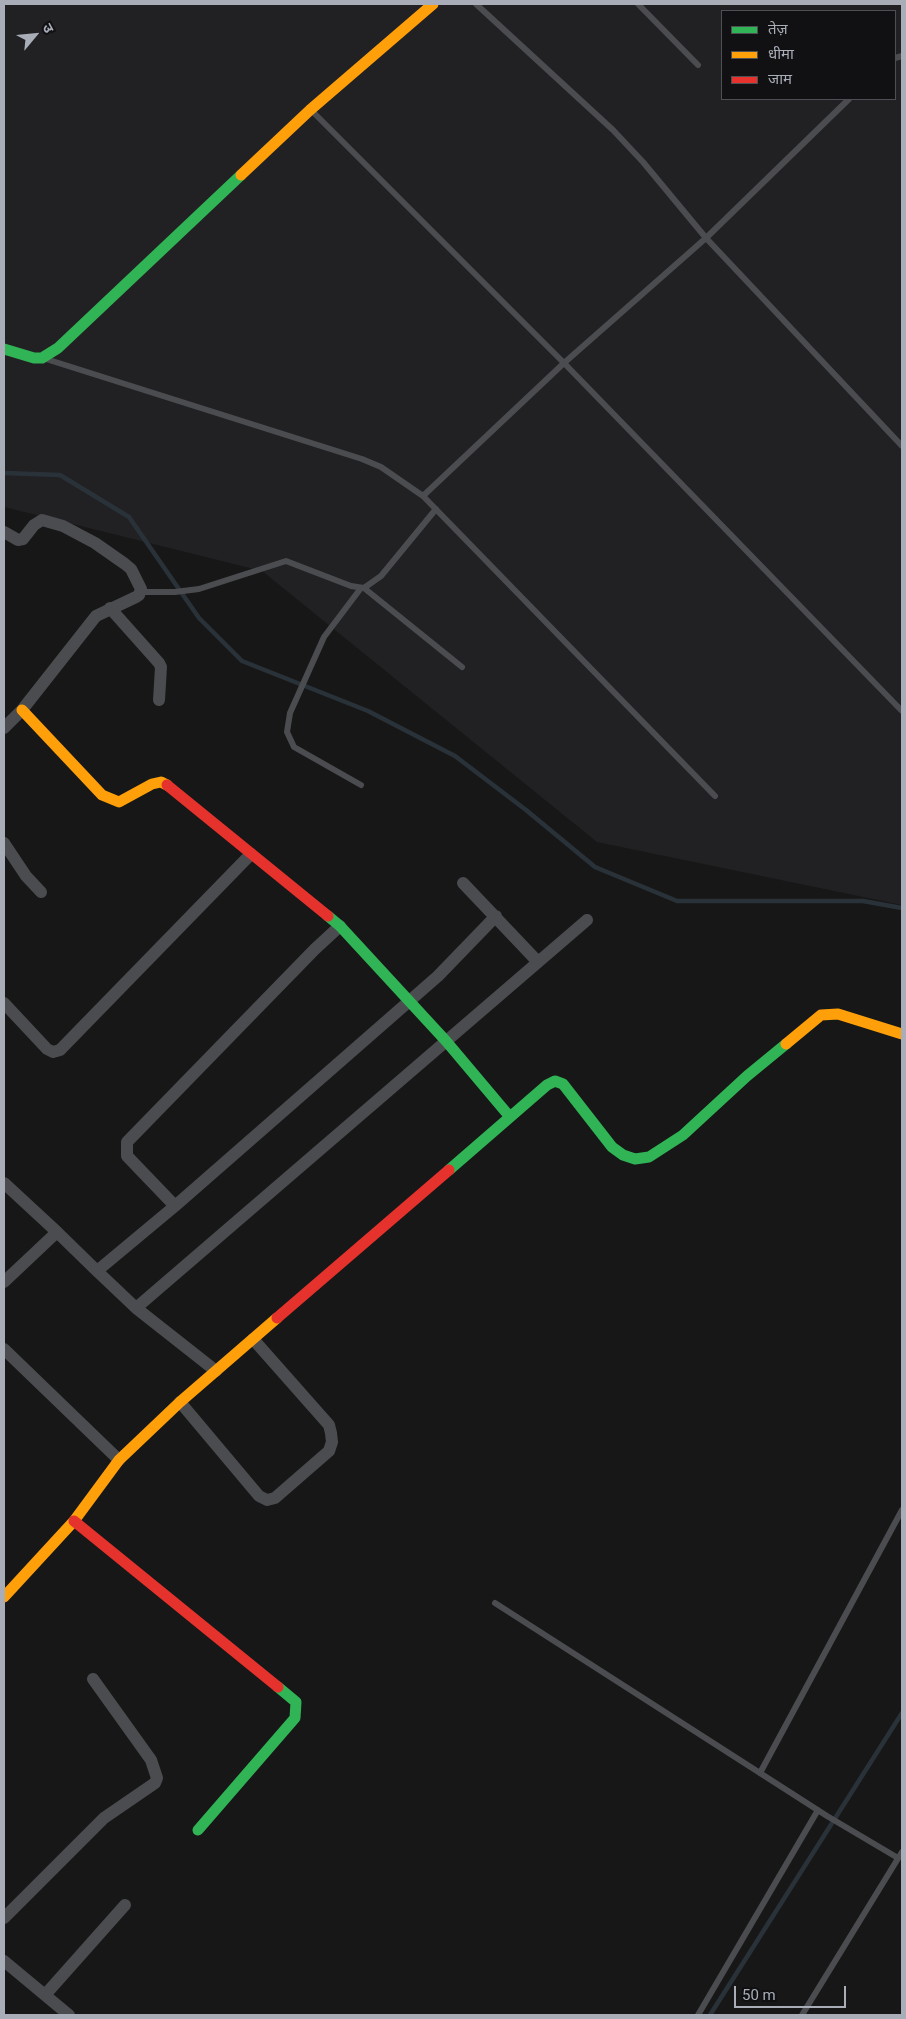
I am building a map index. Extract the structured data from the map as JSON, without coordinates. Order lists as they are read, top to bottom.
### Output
{
  "legend": ["तेज़", "धीमा", "जाम"],
  "scale_bar": "50 m",
  "north": "top right"
}
